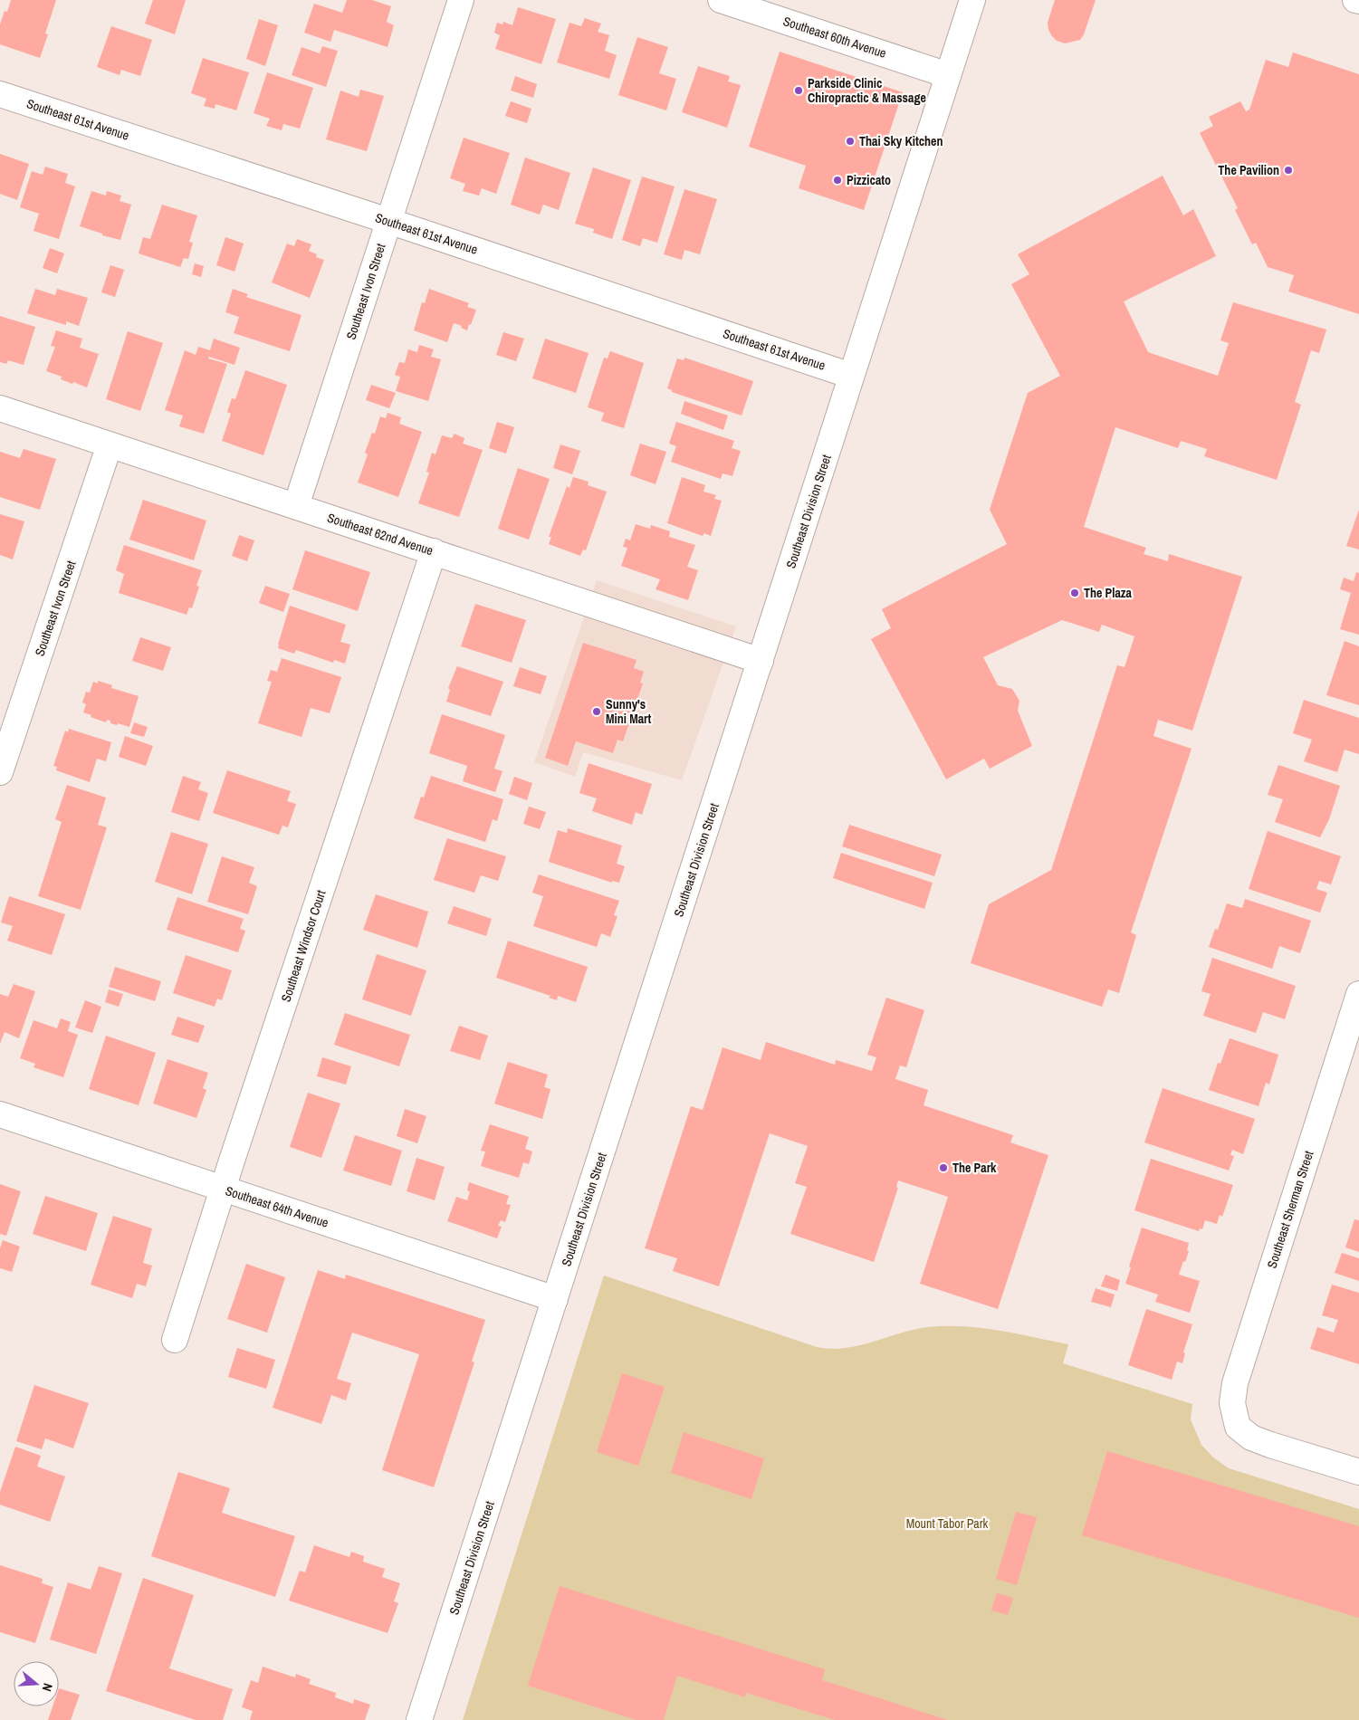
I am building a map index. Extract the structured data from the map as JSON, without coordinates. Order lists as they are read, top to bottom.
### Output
{
  "streets": {
    "street": [
      "Southeast 60th Avenue",
      "Southeast 61st Avenue",
      "Southeast Ivon Street",
      "Southeast Division Street",
      "Southeast 62nd Avenue",
      "Southeast Windsor Court",
      "Southeast 64th Avenue",
      "Southeast Sherman Street"
    ]
  },
  "crossings": [
    ["Southeast 60th Avenue", "Southeast Division Street"],
    ["Southeast 61st Avenue", "Southeast Ivon Street"],
    ["Southeast 61st Avenue", "Southeast Division Street"],
    ["Southeast Ivon Street", "Southeast 62nd Avenue"],
    ["Southeast Division Street", "Southeast 62nd Avenue"],
    ["Southeast Division Street", "Southeast 64th Avenue"],
    ["Southeast 62nd Avenue", "Southeast Windsor Court"],
    ["Southeast Windsor Court", "Southeast 64th Avenue"]
  ],
  "parks": ["Mount Tabor Park"],
  "places": [
    "Parkside Clinic Chiropractic & Massage",
    "Thai Sky Kitchen",
    "The Pavilion",
    "Pizzicato",
    "The Plaza",
    "Sunny's Mini Mart",
    "The Park"
  ],
  "north": "right"
}
